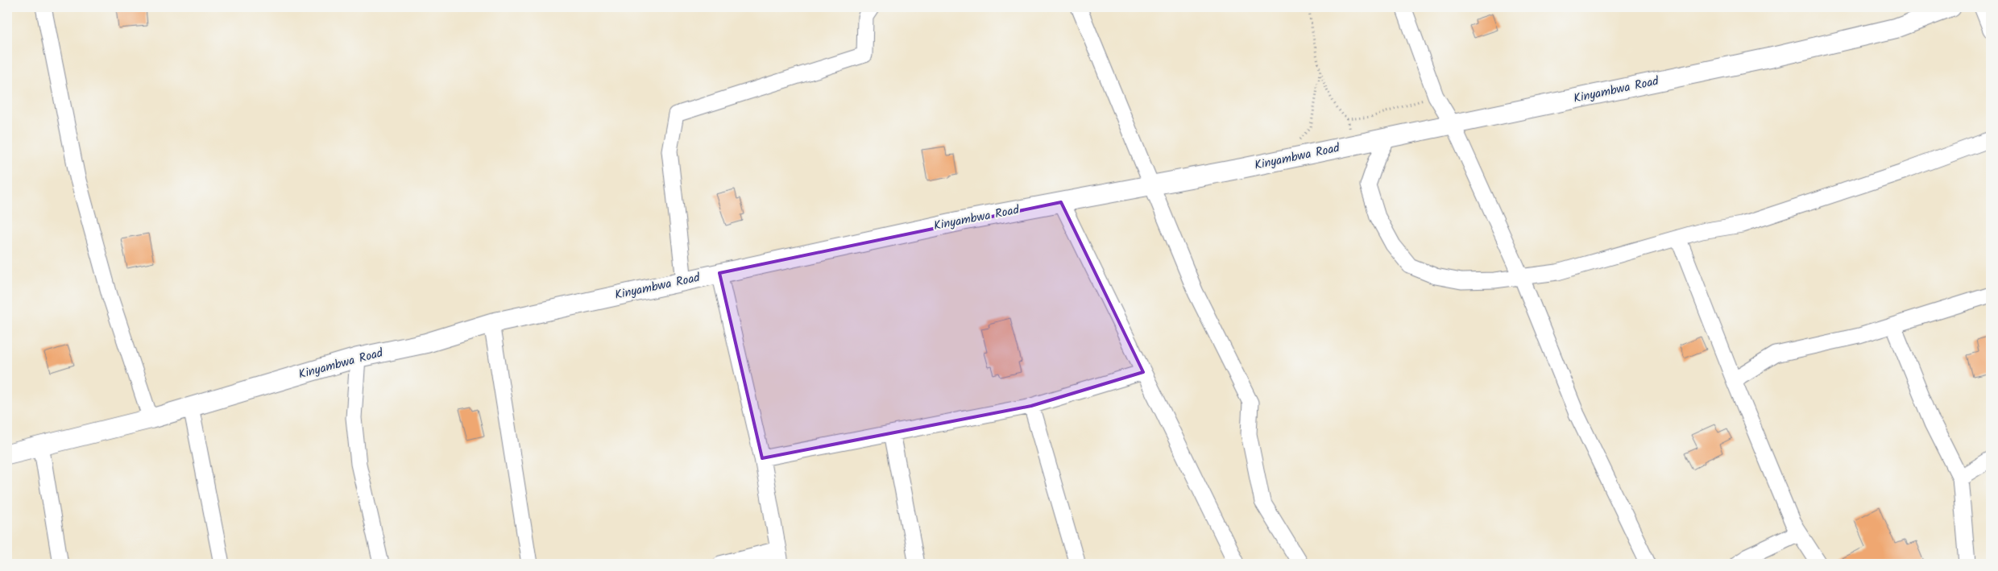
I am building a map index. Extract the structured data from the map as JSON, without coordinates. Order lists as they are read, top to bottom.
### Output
{
  "streets": {
    "street": ["Kinyambwa Road"]
  }
}
